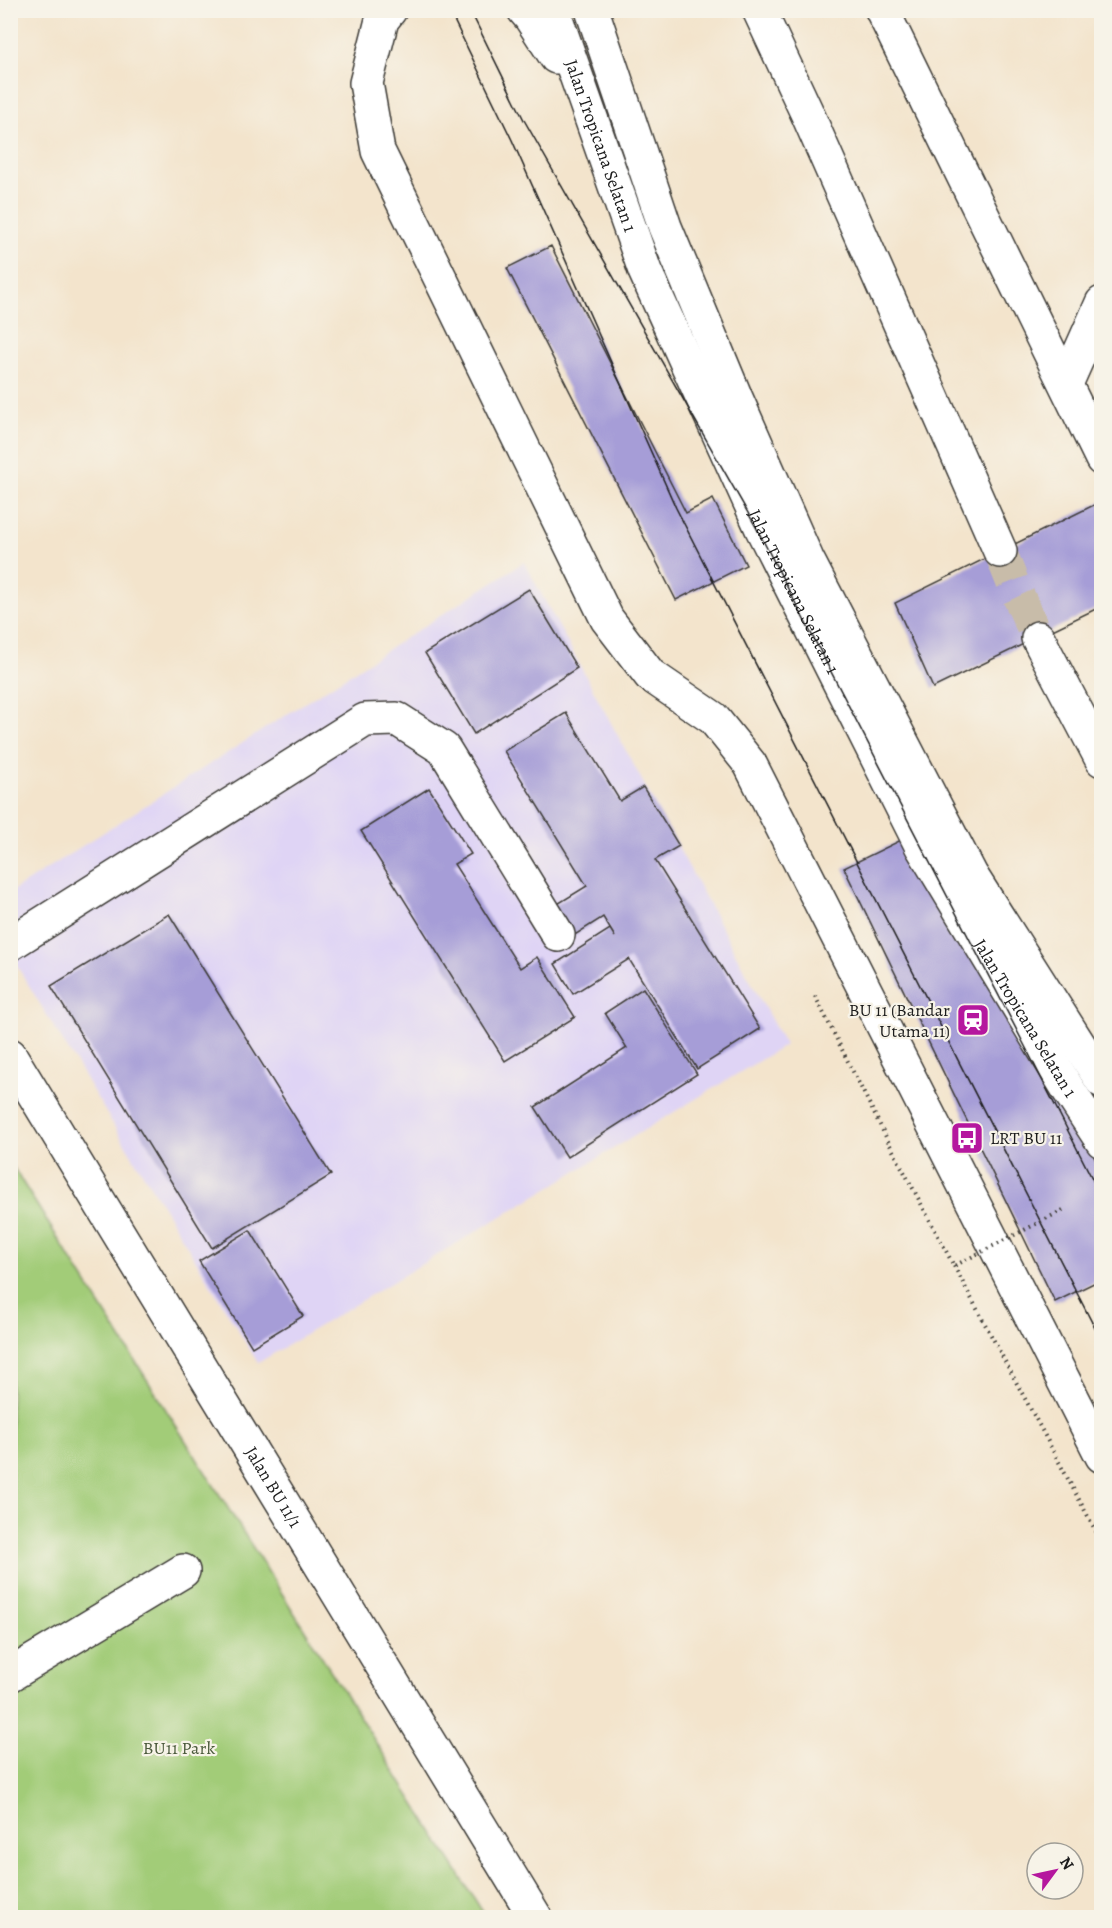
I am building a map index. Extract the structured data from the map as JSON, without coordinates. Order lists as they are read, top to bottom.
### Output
{
  "streets": {
    "main road": ["Jalan Tropicana Selatan 1", "Jalan BU 11/1"]
  },
  "parks": ["BU11 Park"],
  "places": {
    "station": ["BU 11 (Bandar Utama 11)"],
    "bus stop": ["LRT BU 11"]
  },
  "north": "top right"
}
